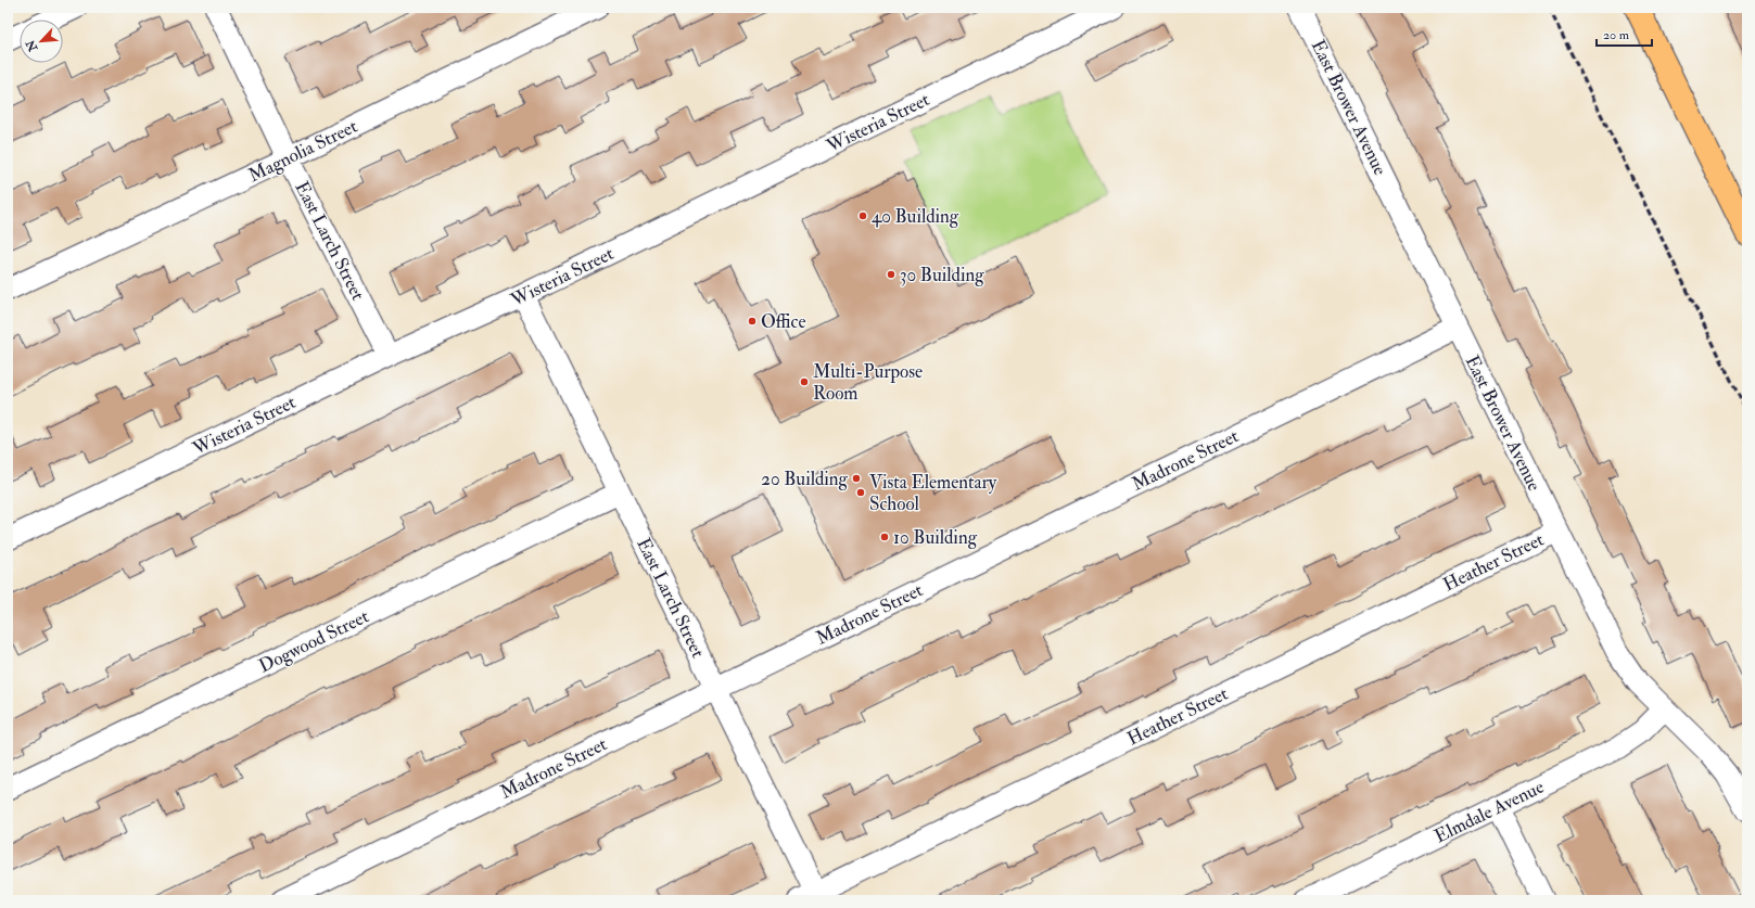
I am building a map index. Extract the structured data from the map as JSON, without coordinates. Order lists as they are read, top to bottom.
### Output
{
  "streets": {
    "street": [
      "East Brower Avenue",
      "Wisteria Street",
      "Magnolia Street",
      "East Larch Street",
      "Madrone Street",
      "Heather Street",
      "Dogwood Street",
      "Elmdale Avenue"
    ]
  },
  "crossings": [
    ["East Brower Avenue", "Madrone Street"],
    ["East Brower Avenue", "Heather Street"],
    ["East Brower Avenue", "Elmdale Avenue"],
    ["Wisteria Street", "East Larch Street"],
    ["Magnolia Street", "East Larch Street"],
    ["East Larch Street", "Madrone Street"],
    ["East Larch Street", "Heather Street"],
    ["East Larch Street", "Dogwood Street"]
  ],
  "places": [
    "40 Building",
    "30 Building",
    "Office",
    "Multi-Purpose Room",
    "20 Building",
    "Vista Elementary School",
    "10 Building"
  ],
  "scale_bar": "20 m",
  "north": "bottom left"
}
